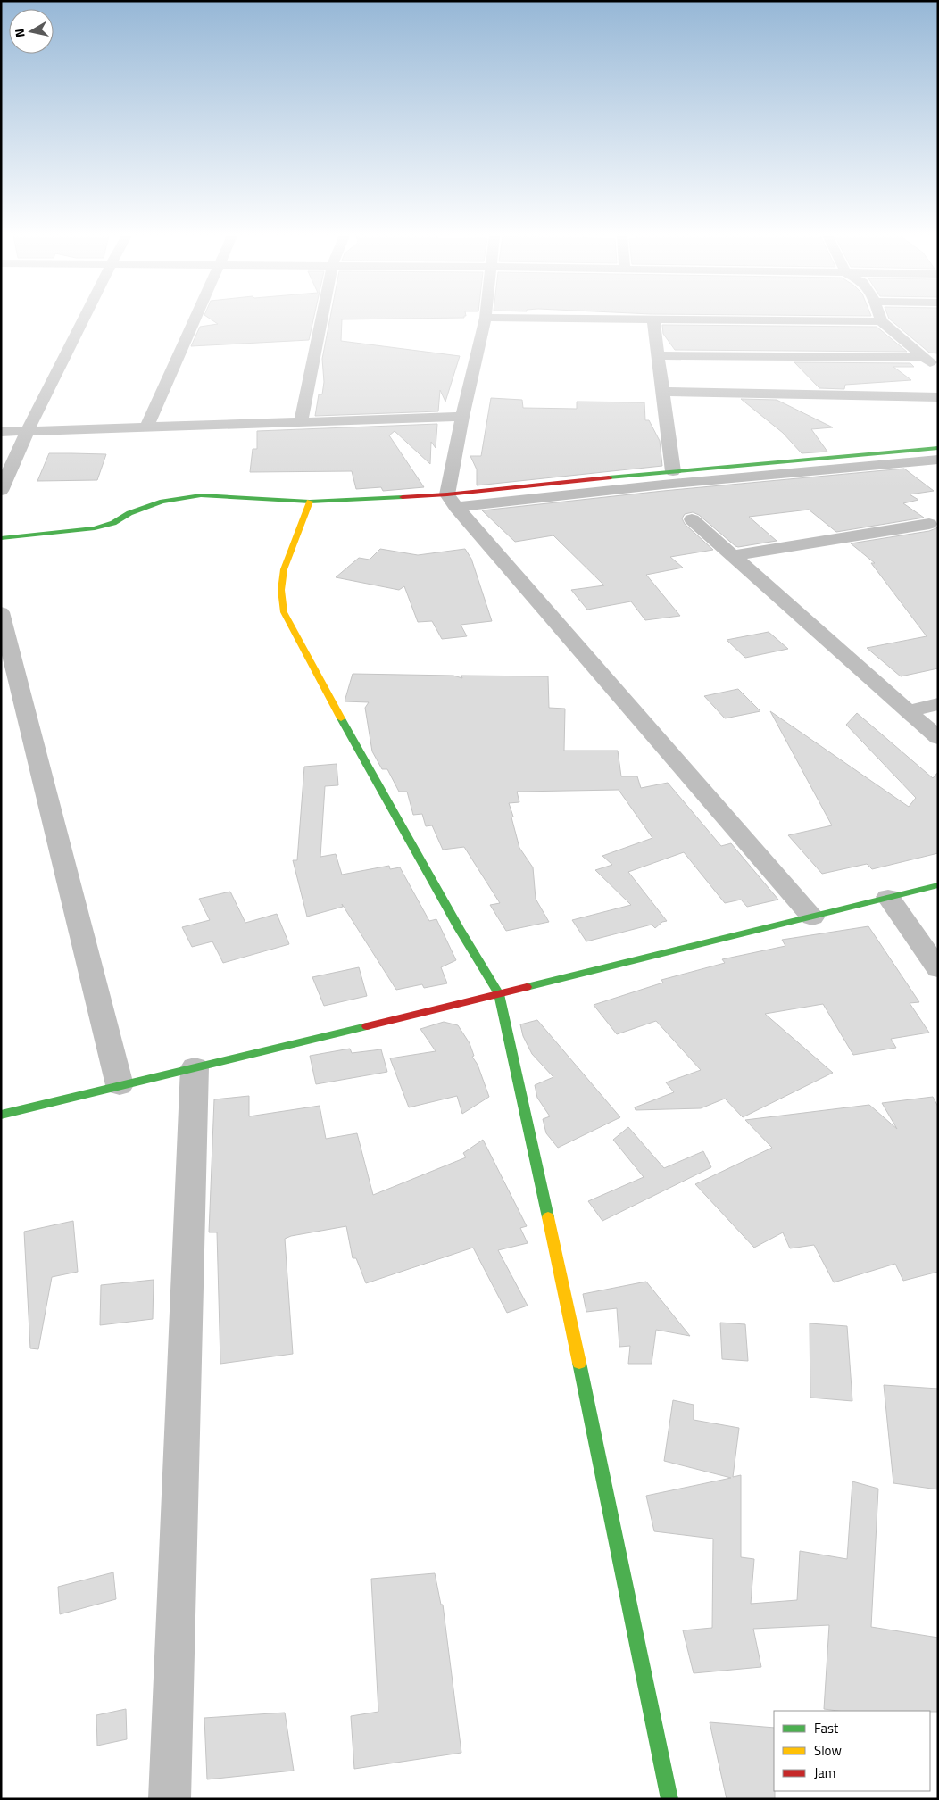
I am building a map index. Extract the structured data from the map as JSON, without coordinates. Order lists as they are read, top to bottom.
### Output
{
  "legend": ["Fast", "Slow", "Jam"],
  "north": "left"
}
